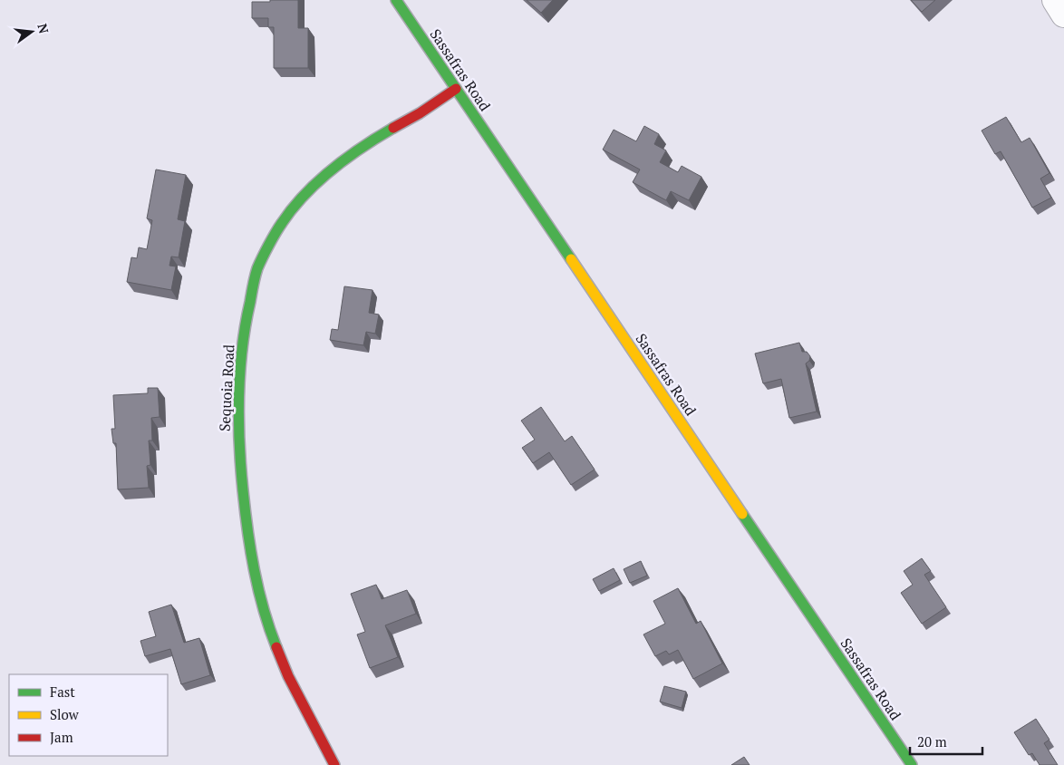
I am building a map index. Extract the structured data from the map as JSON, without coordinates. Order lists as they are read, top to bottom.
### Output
{
  "streets": {
    "street": ["Sassafras Road", "Sequoia Road"]
  },
  "crossings": [
    ["Sassafras Road", "Sequoia Road"]
  ],
  "legend": ["Fast", "Slow", "Jam"],
  "scale_bar": "20 m",
  "north": "right"
}
